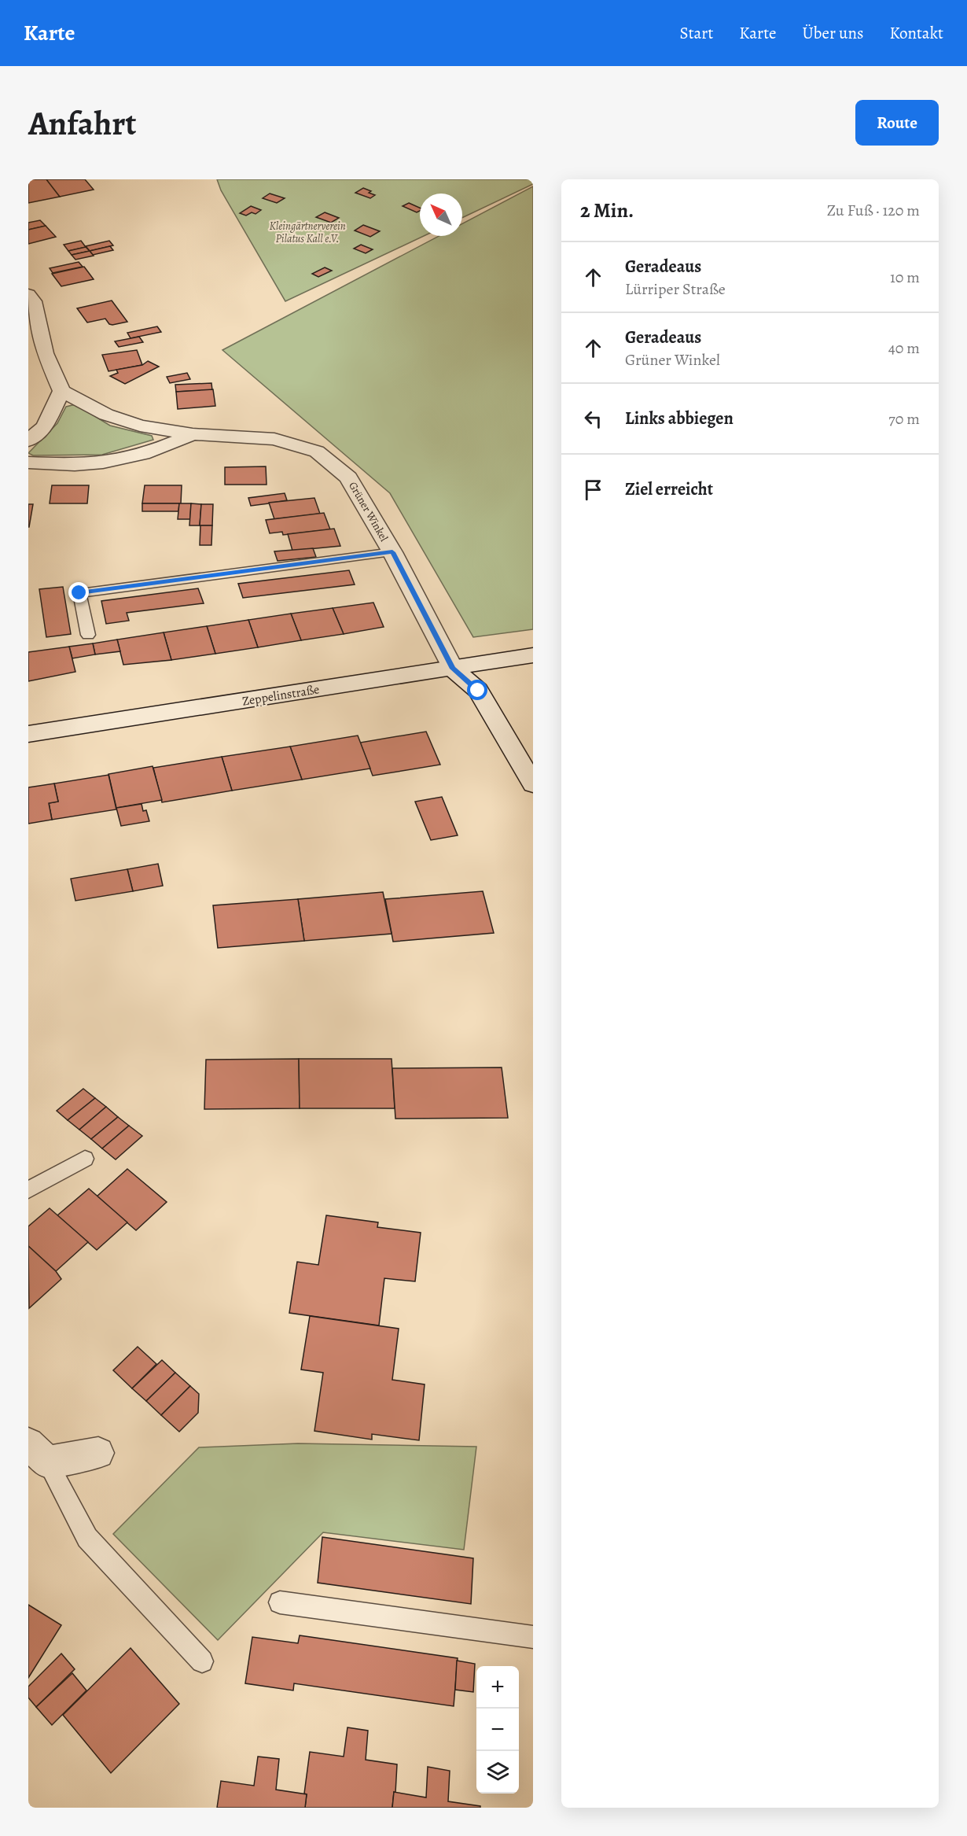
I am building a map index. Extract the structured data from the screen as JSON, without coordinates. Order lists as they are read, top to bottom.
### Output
{
  "streets": {
    "street": ["Grüner Winkel", "Zeppelinstraße"]
  },
  "crossings": [
    ["Grüner Winkel", "Zeppelinstraße"]
  ],
  "parks": ["Kleingärtnerverein Pilatus Kall e.V."],
  "north": "top left",
  "page": {
    "header": "Karte",
    "nav": [
      "Start",
      "Karte",
      "Über uns",
      "Kontakt"
    ],
    "buttons": "Route",
    "title": "Anfahrt",
    "heading": ["2 Min.", "Zu Fuß · 120 m"],
    "list": [
      ["Geradeaus", "Lürriper Straße", "10 m"],
      ["Geradeaus", "Grüner Winkel", "40 m"],
      ["Links abbiegen", "70 m"],
      "Ziel erreicht"
    ],
    "map_buttons": ["+", "−"]
  }
}
